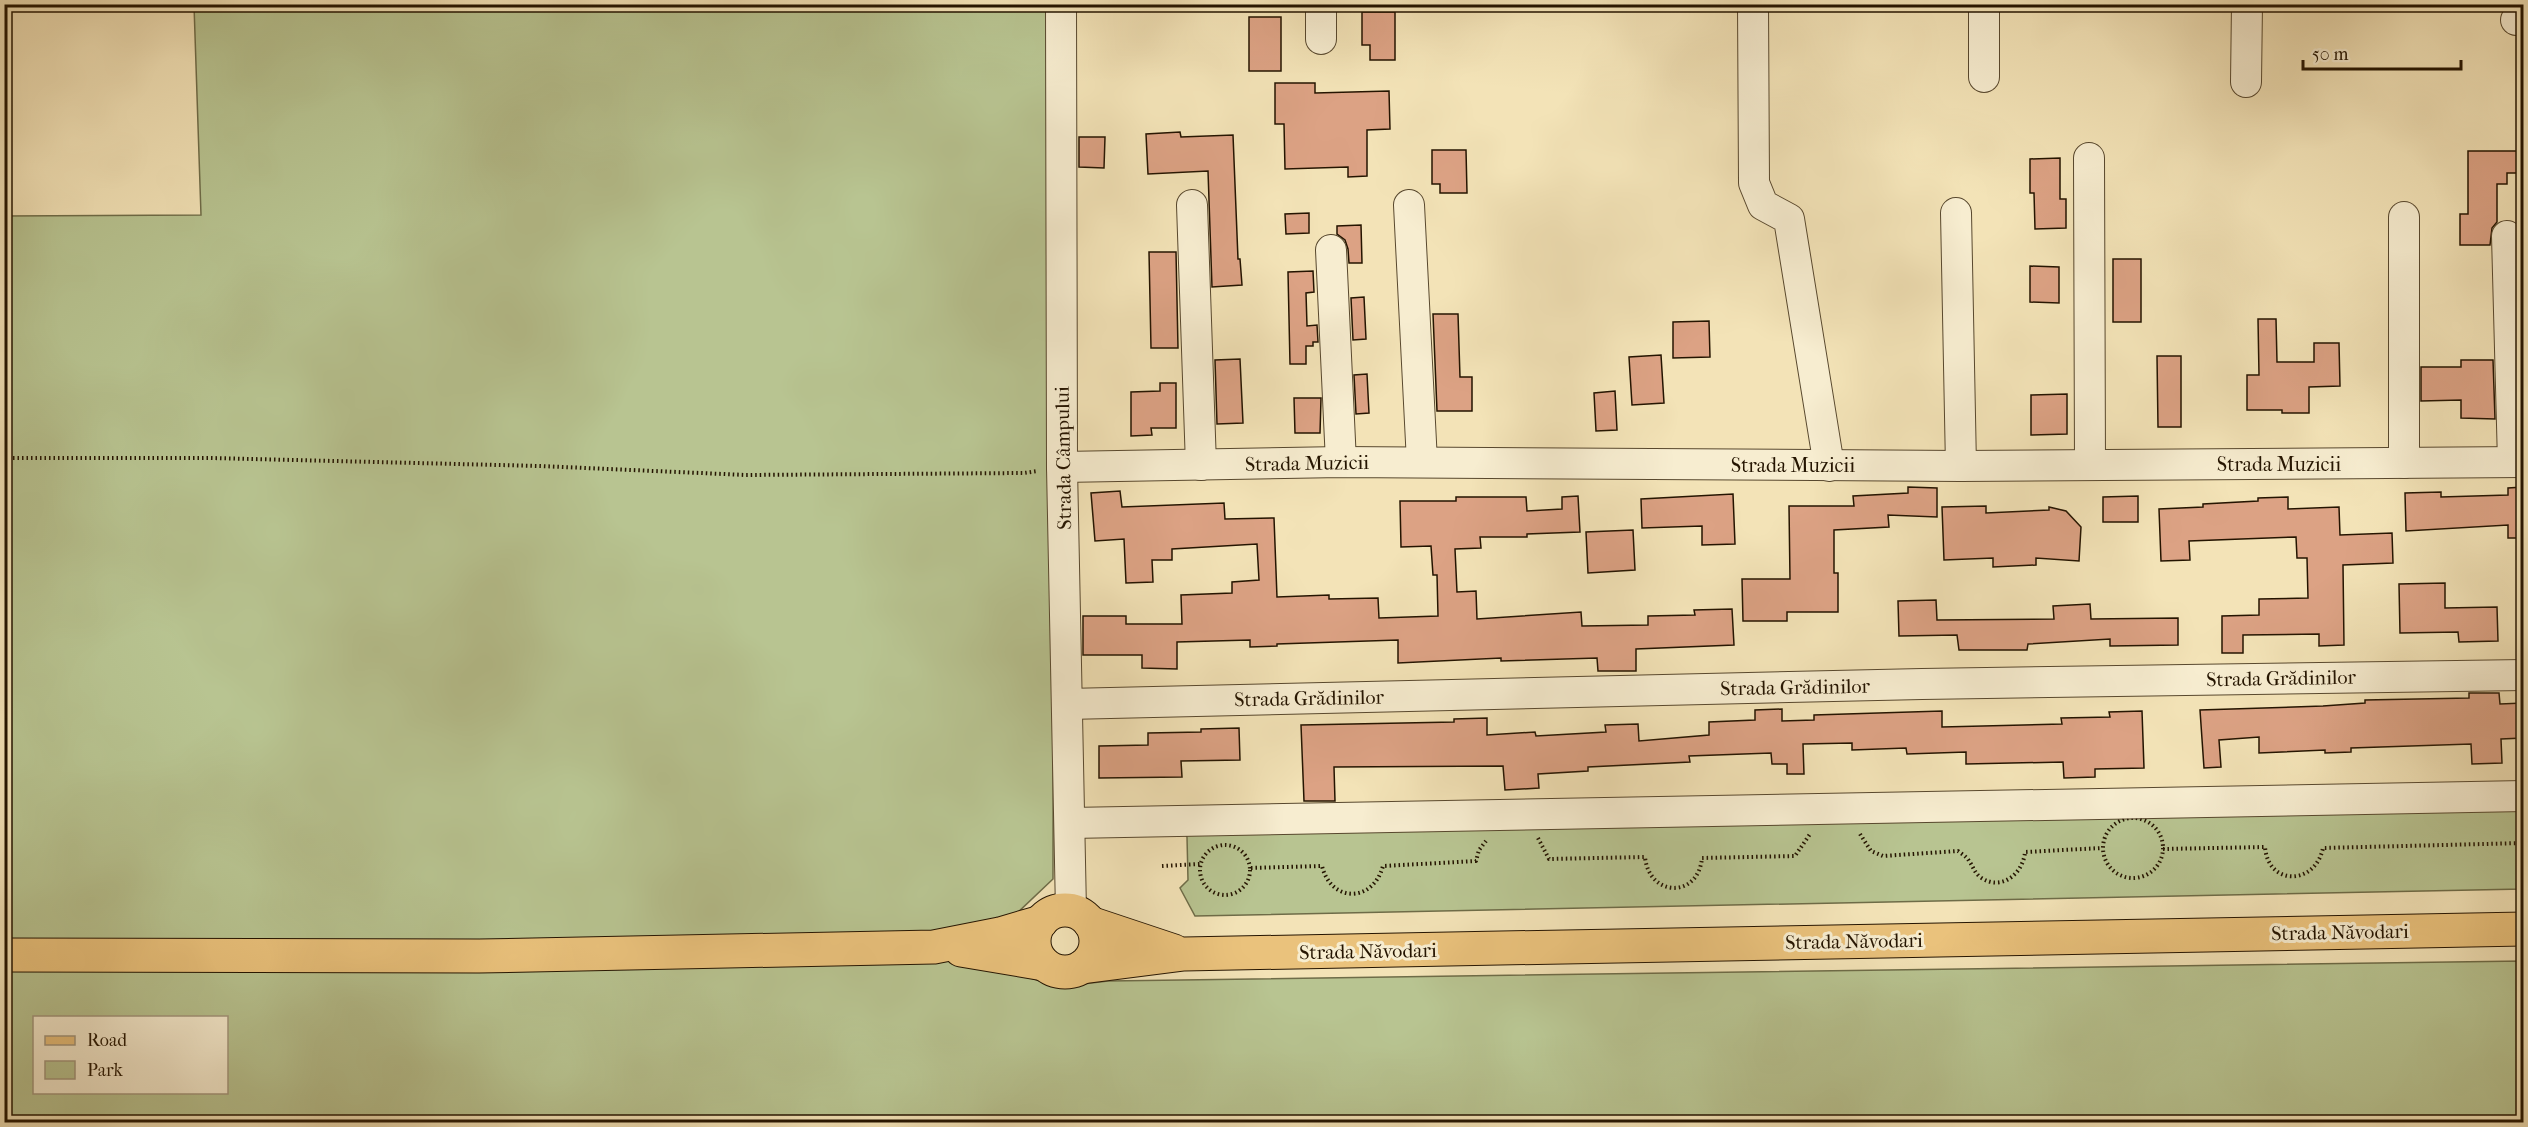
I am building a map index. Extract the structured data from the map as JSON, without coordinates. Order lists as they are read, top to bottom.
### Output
{
  "streets": {
    "main road": ["Strada Năvodari"],
    "street": ["Strada Câmpului", "Strada Muzicii", "Strada Grădinilor"]
  },
  "crossings": [
    ["Strada Câmpului", "Strada Muzicii"],
    ["Strada Câmpului", "Strada Grădinilor"],
    ["Strada Câmpului", "Strada Năvodari"]
  ],
  "legend": ["Road", "Park"],
  "scale_bar": "50 m"
}
